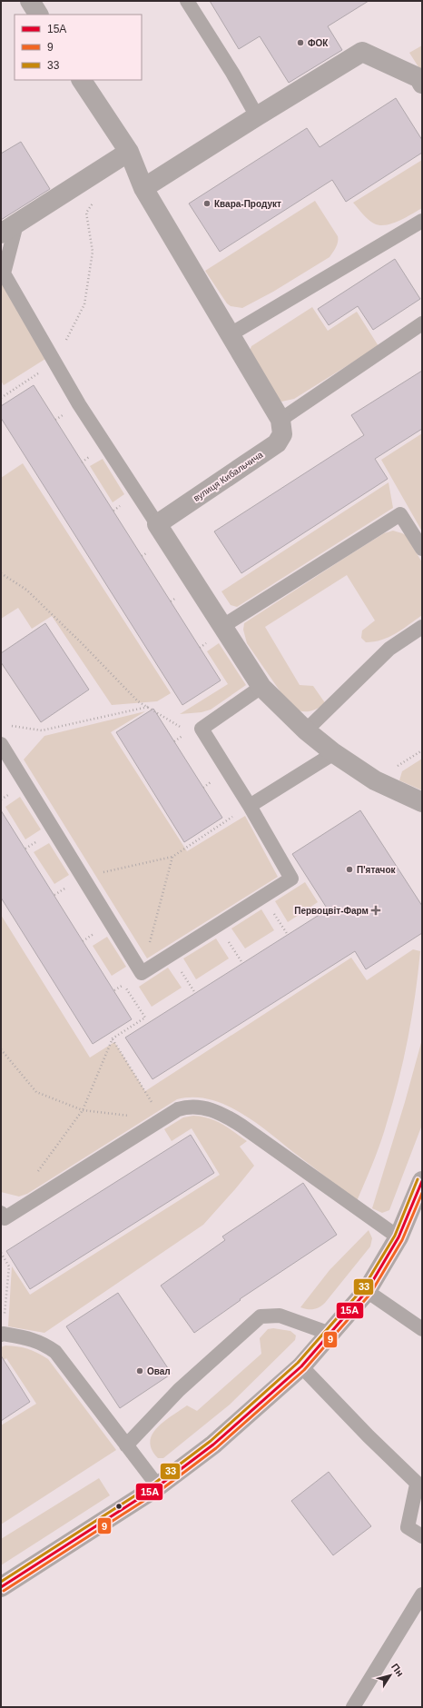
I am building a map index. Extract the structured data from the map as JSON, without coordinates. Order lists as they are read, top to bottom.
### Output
{
  "streets": {
    "street": ["вулиця Кибальчича"]
  },
  "places": {
    "other": [
      "ФОК",
      "Квара-Продукт",
      "П'ятачок",
      "Овал"
    ],
    "health": ["Первоцвіт-Фарм"]
  },
  "lines": ["transit line 33", "transit line 15A", "transit line 9"],
  "legend": ["15A", "9", "33"],
  "north": "top right"
}
